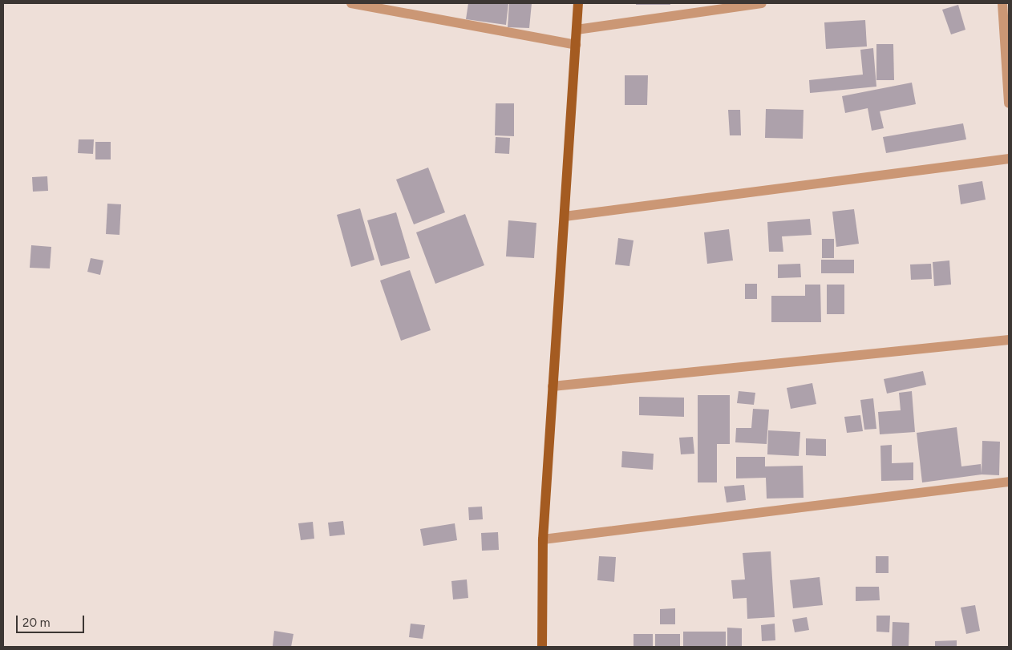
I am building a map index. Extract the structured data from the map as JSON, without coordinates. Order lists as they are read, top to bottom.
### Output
{
  "scale_bar": "20 m"
}
